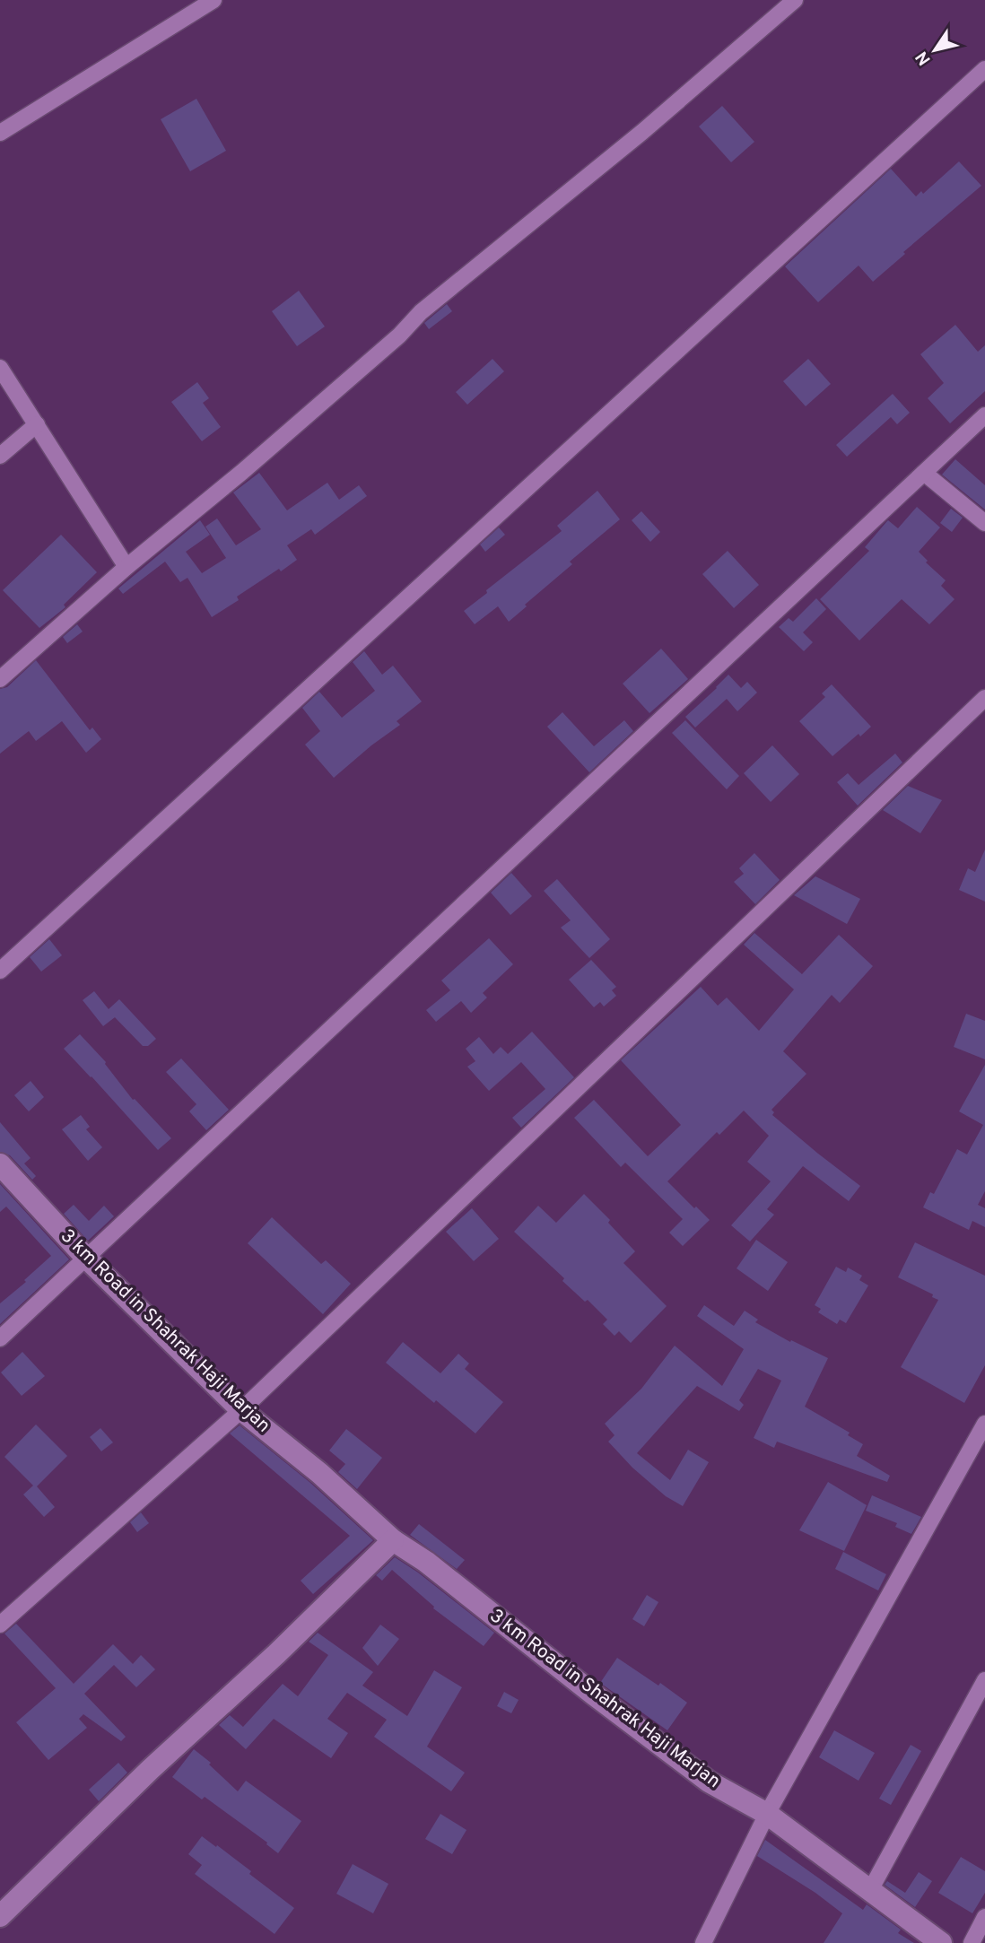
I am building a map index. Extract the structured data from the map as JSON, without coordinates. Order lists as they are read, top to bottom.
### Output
{
  "streets": {
    "street": ["3 km Road in Shahrak Haji Marjan"]
  },
  "north": "bottom left"
}
